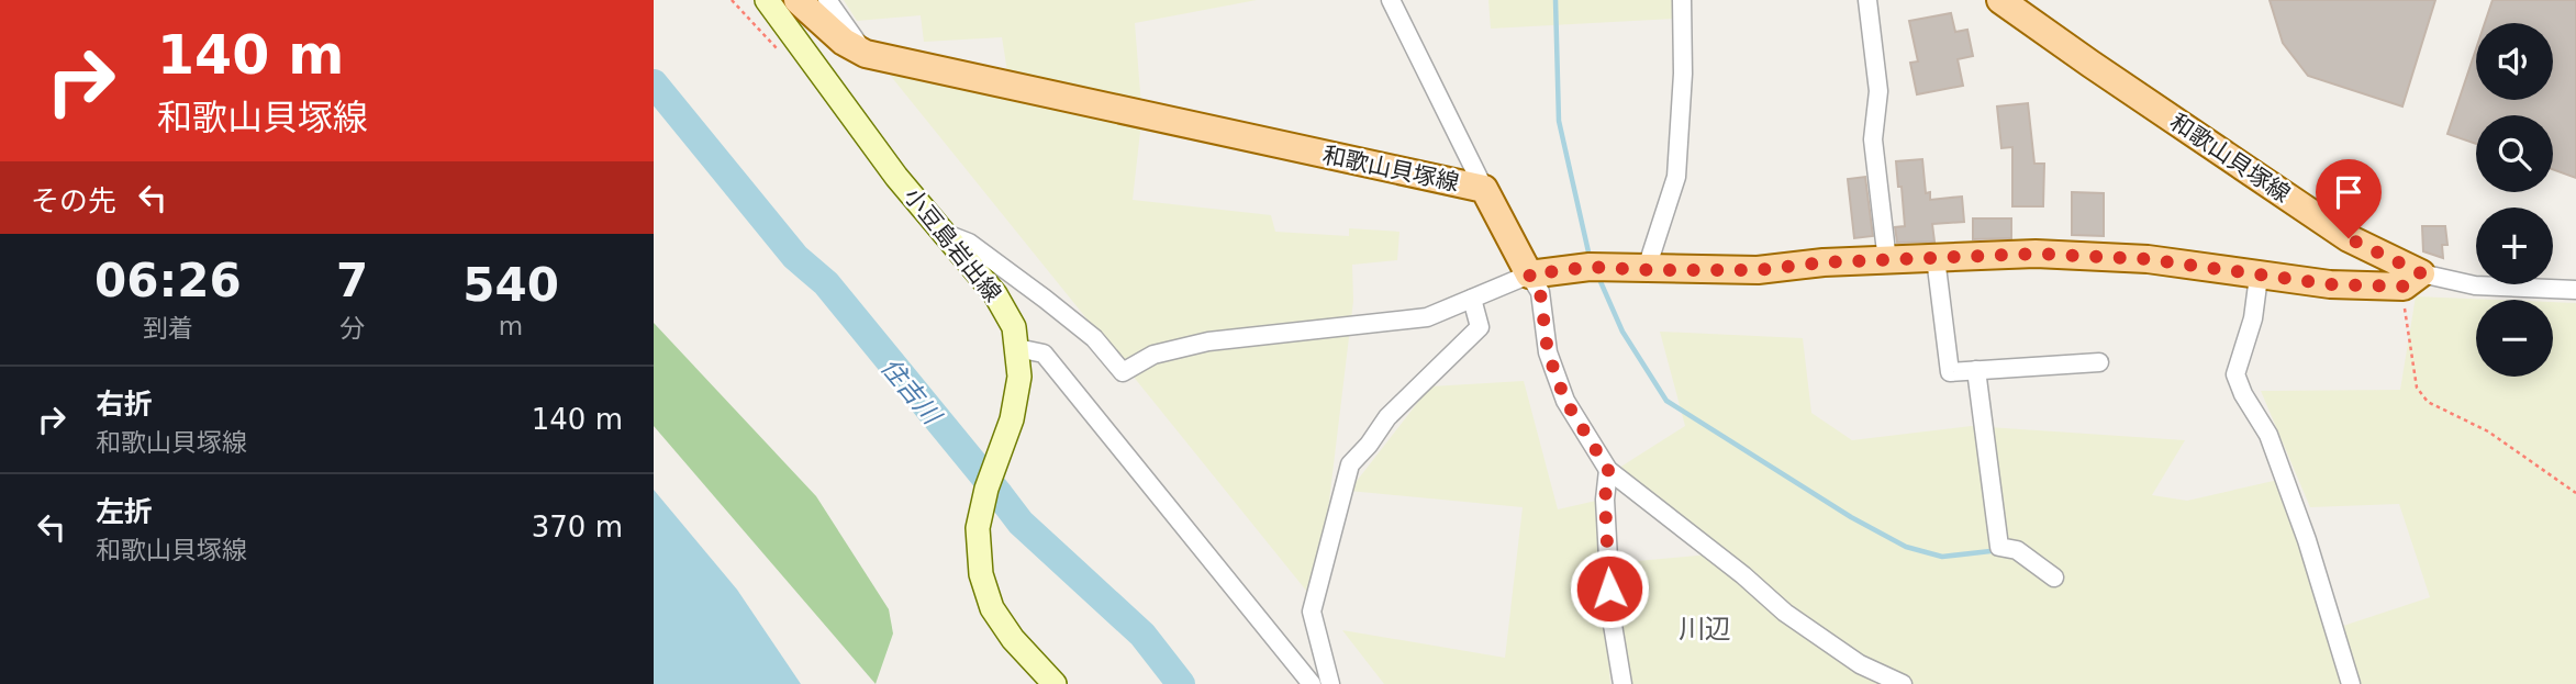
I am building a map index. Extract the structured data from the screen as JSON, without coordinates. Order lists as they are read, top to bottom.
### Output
{
  "streets": {
    "main road": ["和歌山貝塚線", "小豆島岩出線"]
  },
  "districts": ["川辺"],
  "water": ["住吉川"],
  "page": {
    "turn": ["140 m", "和歌山貝塚線"],
    "map_buttons": ["+", "−"],
    "then": "その先",
    "eta": [
      "06:26",
      "到着",
      "7",
      "分",
      "540",
      "m"
    ],
    "list": [
      {
        "name": "右折",
        "note": "和歌山貝塚線",
        "value": "140 m"
      },
      {
        "name": "左折",
        "note": "和歌山貝塚線",
        "value": "370 m"
      }
    ]
  }
}
